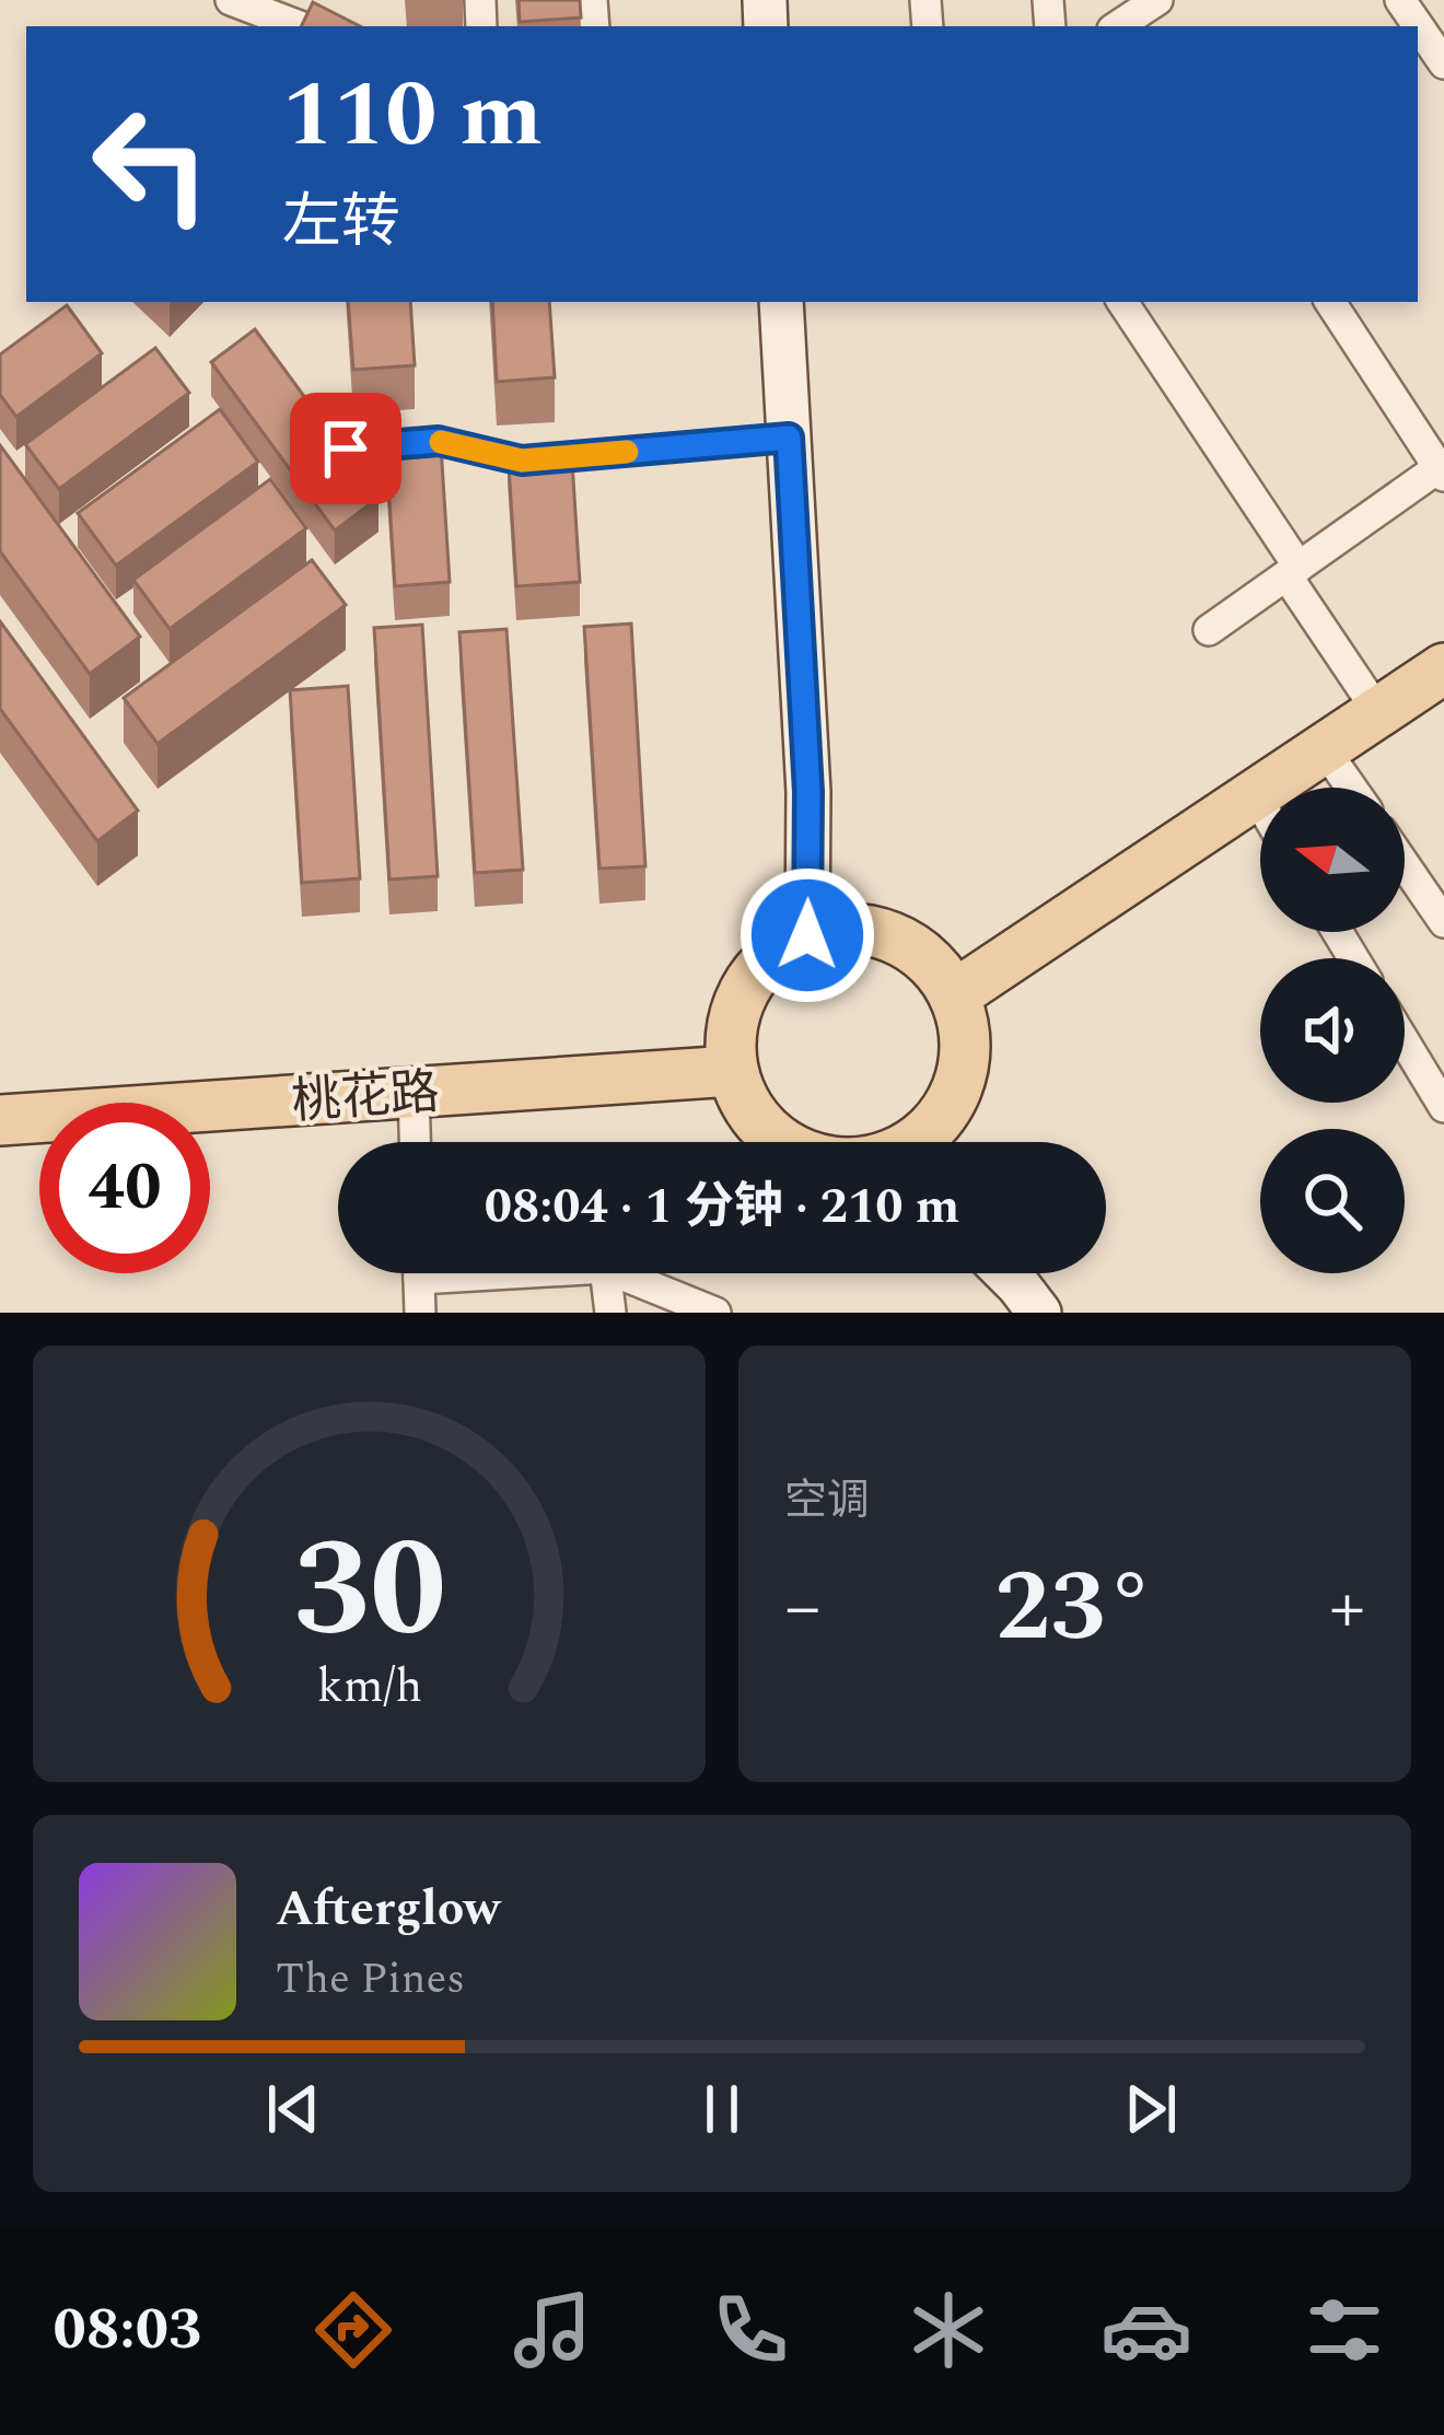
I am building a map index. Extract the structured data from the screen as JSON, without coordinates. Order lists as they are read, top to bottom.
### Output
{
  "streets": {
    "main road": ["桃花路"]
  },
  "north": "left",
  "page": {
    "turn": ["110 m", "左转"],
    "limit": "40",
    "trip": "08:04 · 1 分钟 · 210 m",
    "tile": "空调",
    "heat": ["−", "23°", "+"],
    "song": ["Afterglow", "The Pines"],
    "tabs": "08:03",
    "gauge": ["30", "km/h"]
  }
}
